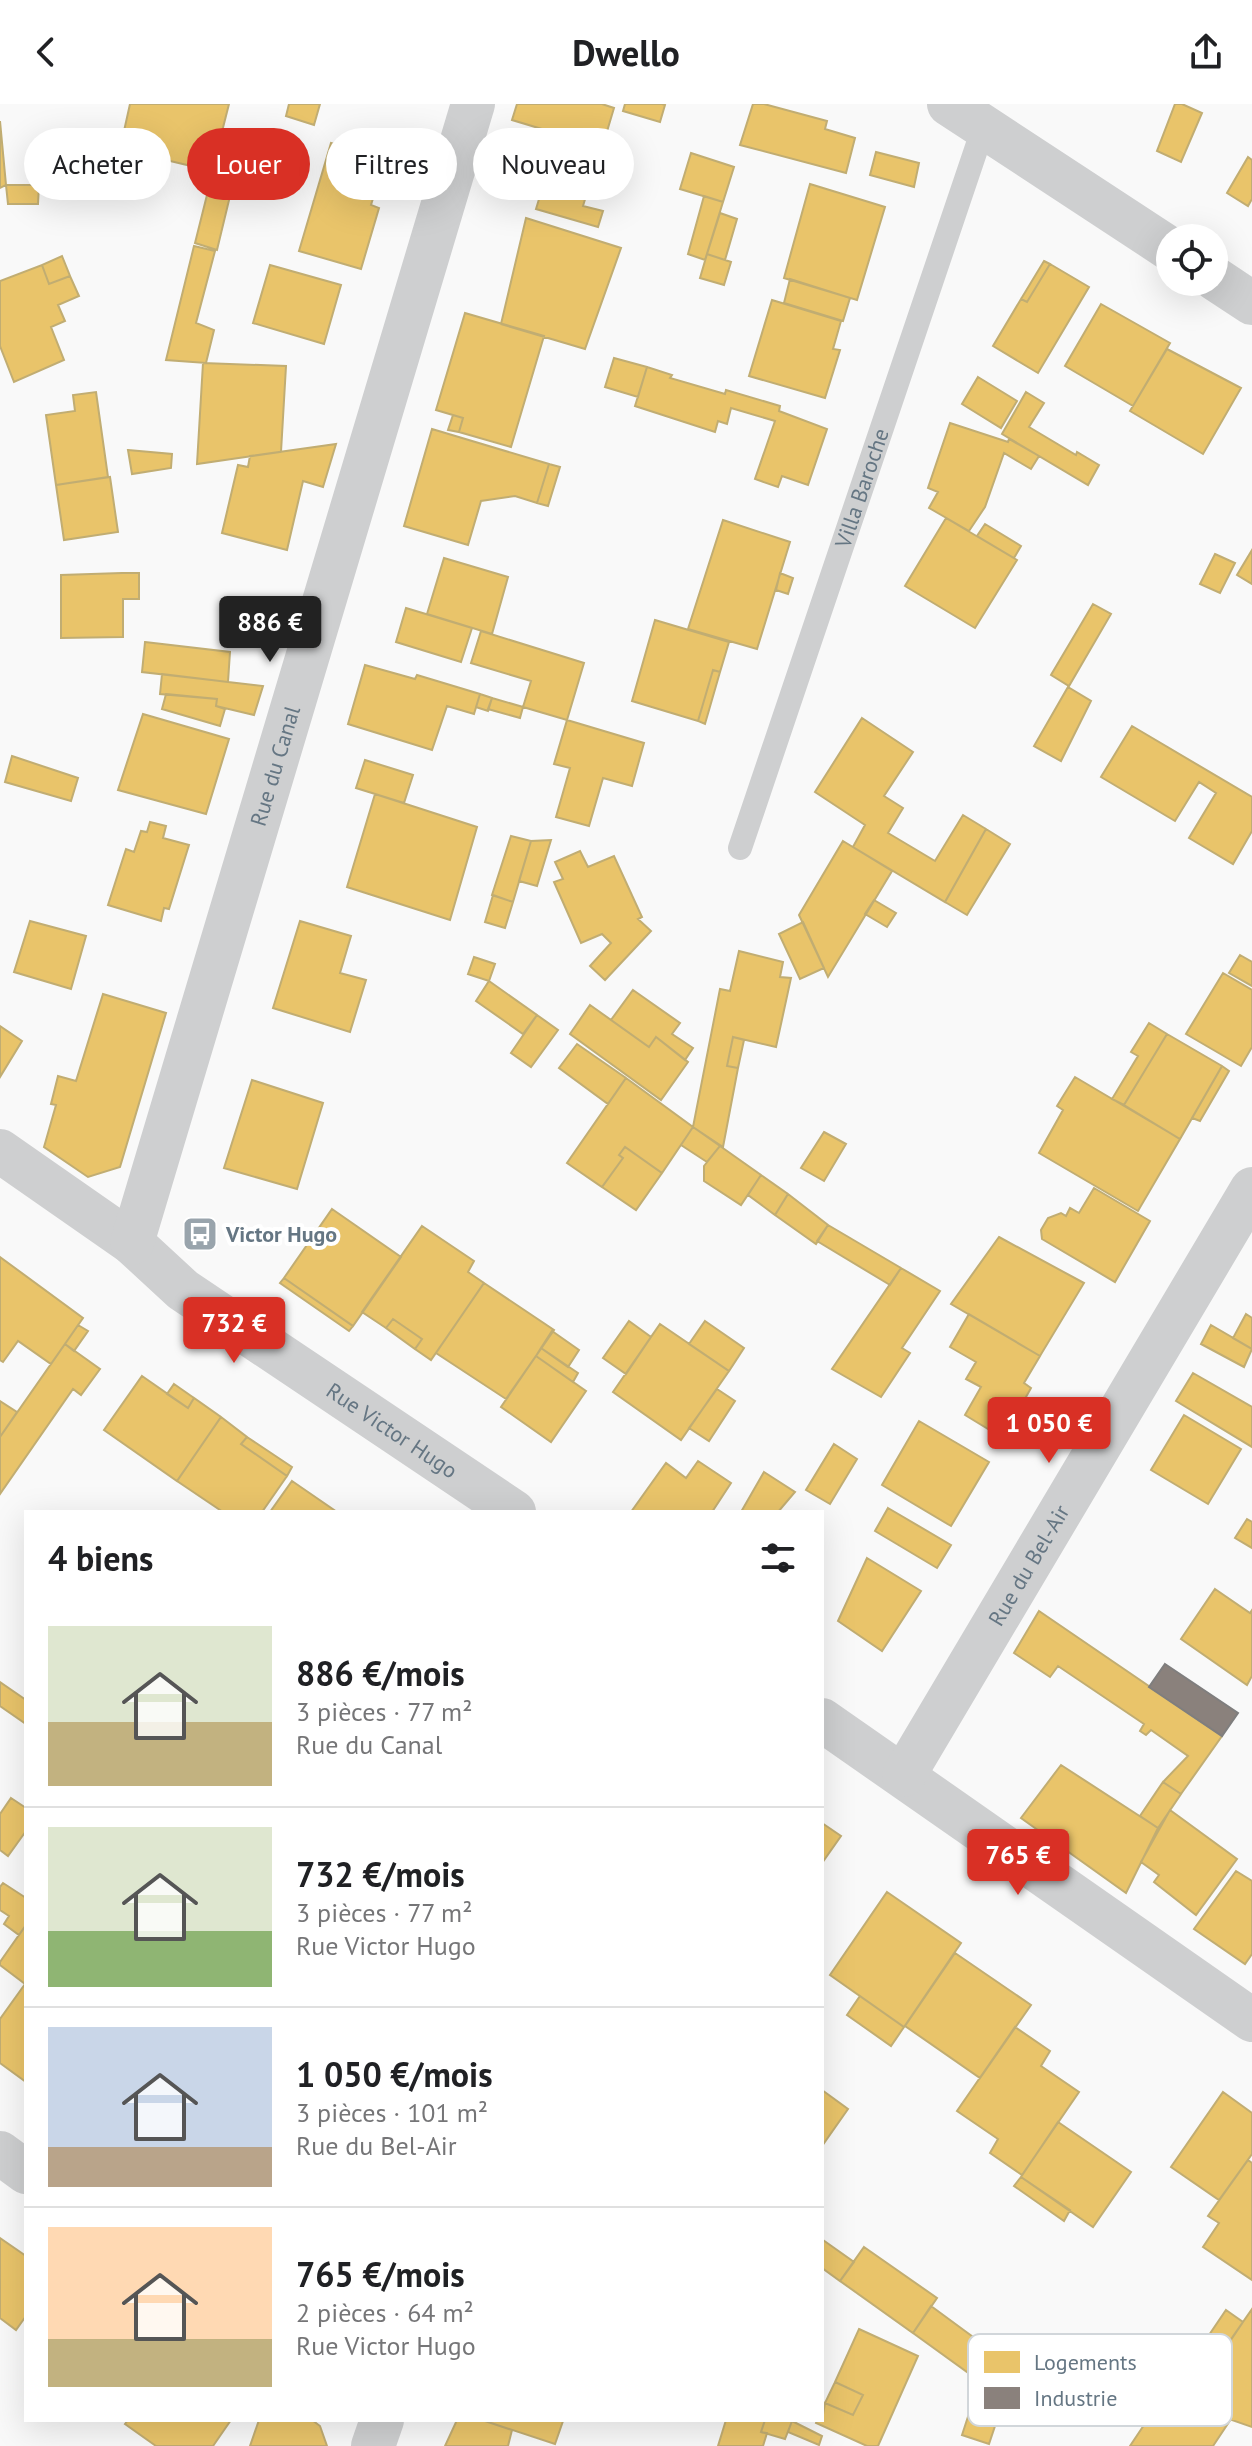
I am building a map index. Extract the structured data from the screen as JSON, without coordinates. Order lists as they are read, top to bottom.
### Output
{
  "streets": {
    "street": ["Rue du Canal", "Rue Victor Hugo", "Rue du Bel-Air"],
    "lane": ["Villa Baroche"]
  },
  "crossings": [
    ["Rue du Canal", "Rue Victor Hugo"]
  ],
  "places": {
    "bus stop": ["Victor Hugo"]
  },
  "legend": ["Logements", "Industrie"],
  "page": {
    "header": "Dwello",
    "chip": [
      "Acheter",
      "Louer",
      "Filtres",
      "Nouveau"
    ],
    "price": [
      "886 €",
      "732 €",
      "1 050 €",
      "765 €"
    ],
    "heading": "4 biens",
    "list": [
      {
        "name": "886 €/mois",
        "note": "3 pièces · 77 m² · Rue du Canal"
      },
      {
        "name": "732 €/mois",
        "note": "3 pièces · 77 m² · Rue Victor Hugo"
      },
      {
        "name": "1 050 €/mois",
        "note": "3 pièces · 101 m² · Rue du Bel-Air"
      },
      {
        "name": "765 €/mois",
        "note": "2 pièces · 64 m² · Rue Victor Hugo"
      }
    ]
  }
}
